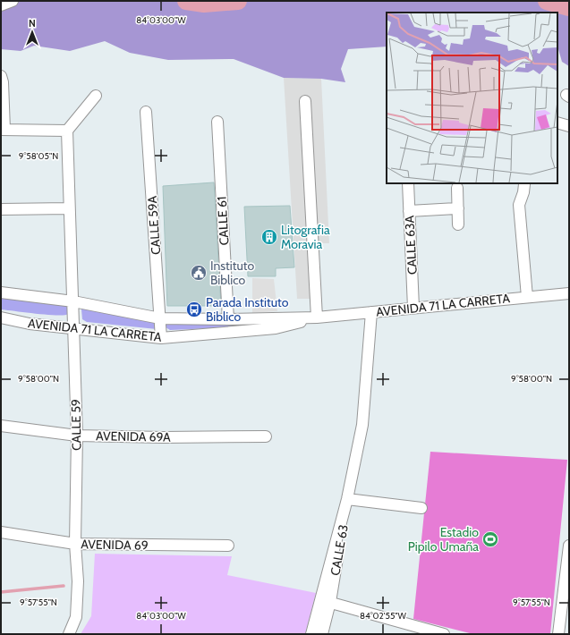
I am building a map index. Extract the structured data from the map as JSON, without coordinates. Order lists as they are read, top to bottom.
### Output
{
  "streets": {
    "street": [
      "CALLE 61",
      "CALLE 59A",
      "CALLE 63A",
      "AVENIDA 71 LA CARRETA",
      "CALLE 59",
      "AVENIDA 69A",
      "AVENIDA 69",
      "CALLE 63"
    ]
  },
  "crossings": [
    ["CALLE 61", "AVENIDA 71 LA CARRETA"],
    ["CALLE 59A", "AVENIDA 71 LA CARRETA"],
    ["CALLE 63A", "AVENIDA 71 LA CARRETA"],
    ["AVENIDA 71 LA CARRETA", "CALLE 59"],
    ["AVENIDA 71 LA CARRETA", "CALLE 63"],
    ["CALLE 59", "AVENIDA 69A"],
    ["CALLE 59", "AVENIDA 69"]
  ],
  "places": {
    "building": ["Litografia Moravia"],
    "public building": ["Instituto Biblico"],
    "bus stop": ["Parada Instituto Biblico"],
    "sports": ["Estadio Pipilo Umaña"]
  },
  "north": "top",
  "coordinates": [
    "84°03'00\"W",
    "9°58'05\"N",
    "9°58'00\"N",
    "9°57'55\"N",
    "84°02'55\"W"
  ]
}
